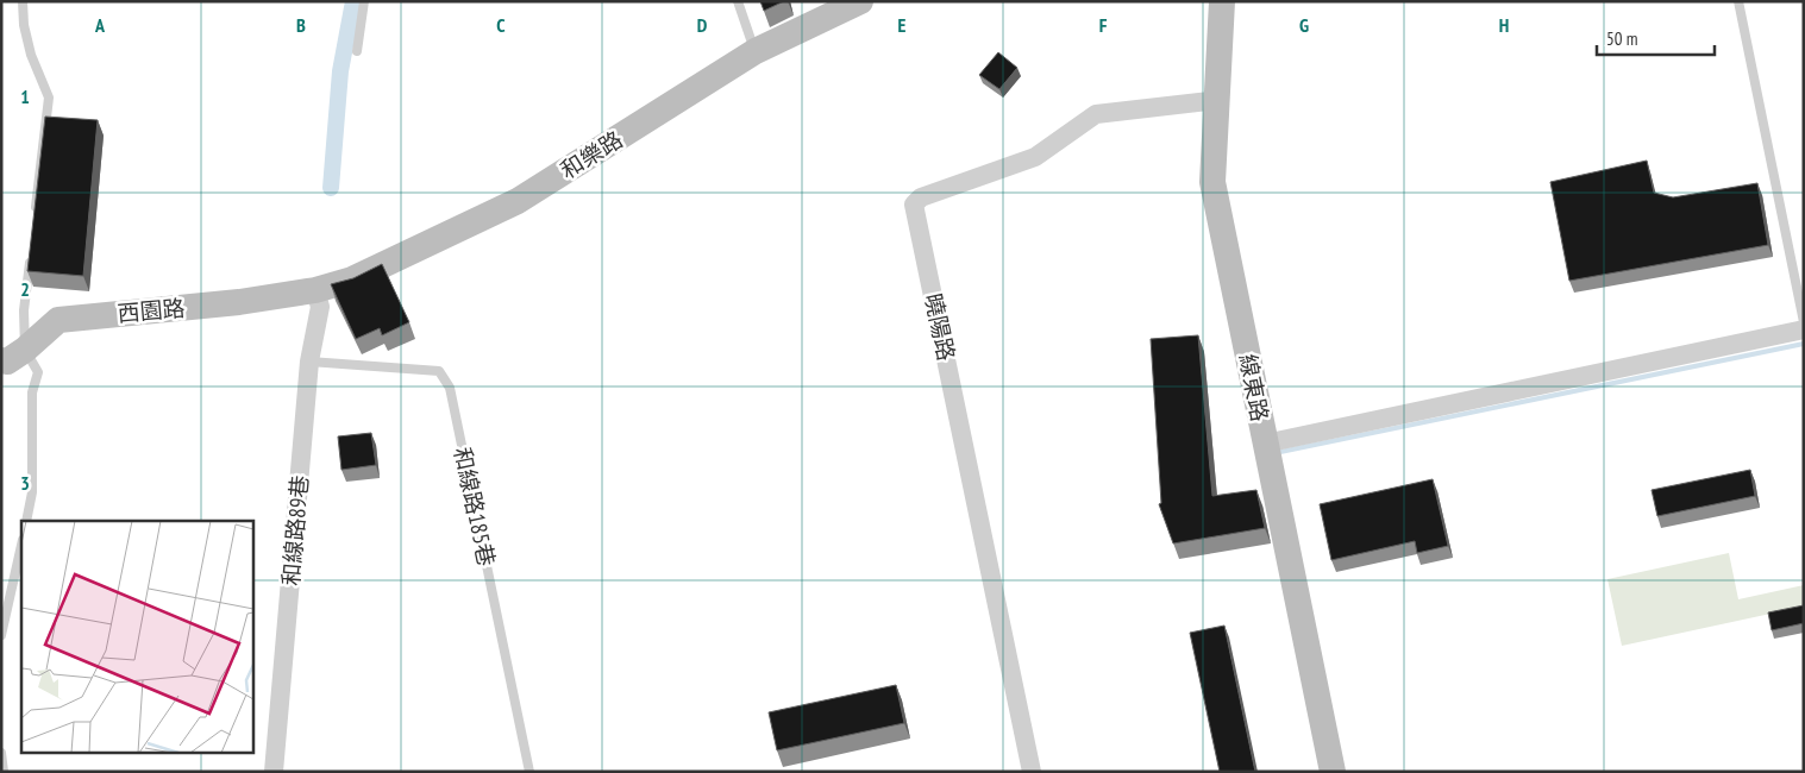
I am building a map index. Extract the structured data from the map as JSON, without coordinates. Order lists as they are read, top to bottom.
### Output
{
  "streets": {
    "street": [
      "和樂路",
      "西園路",
      "曉陽路",
      "線東路",
      "和線路89巷"
    ],
    "lane": ["和線路185巷"]
  },
  "crossings": [
    ["和樂路", "西園路"],
    ["和樂路", "和線路89巷"],
    ["西園路", "和線路89巷"],
    ["曉陽路", "線東路"],
    ["和線路185巷", "和線路89巷"]
  ],
  "scale_bar": "50 m",
  "grid": {
    "columns": [
      "A",
      "B",
      "C",
      "D",
      "E",
      "F",
      "G",
      "H"
    ],
    "rows": ["1", "2", "3"]
  }
}
